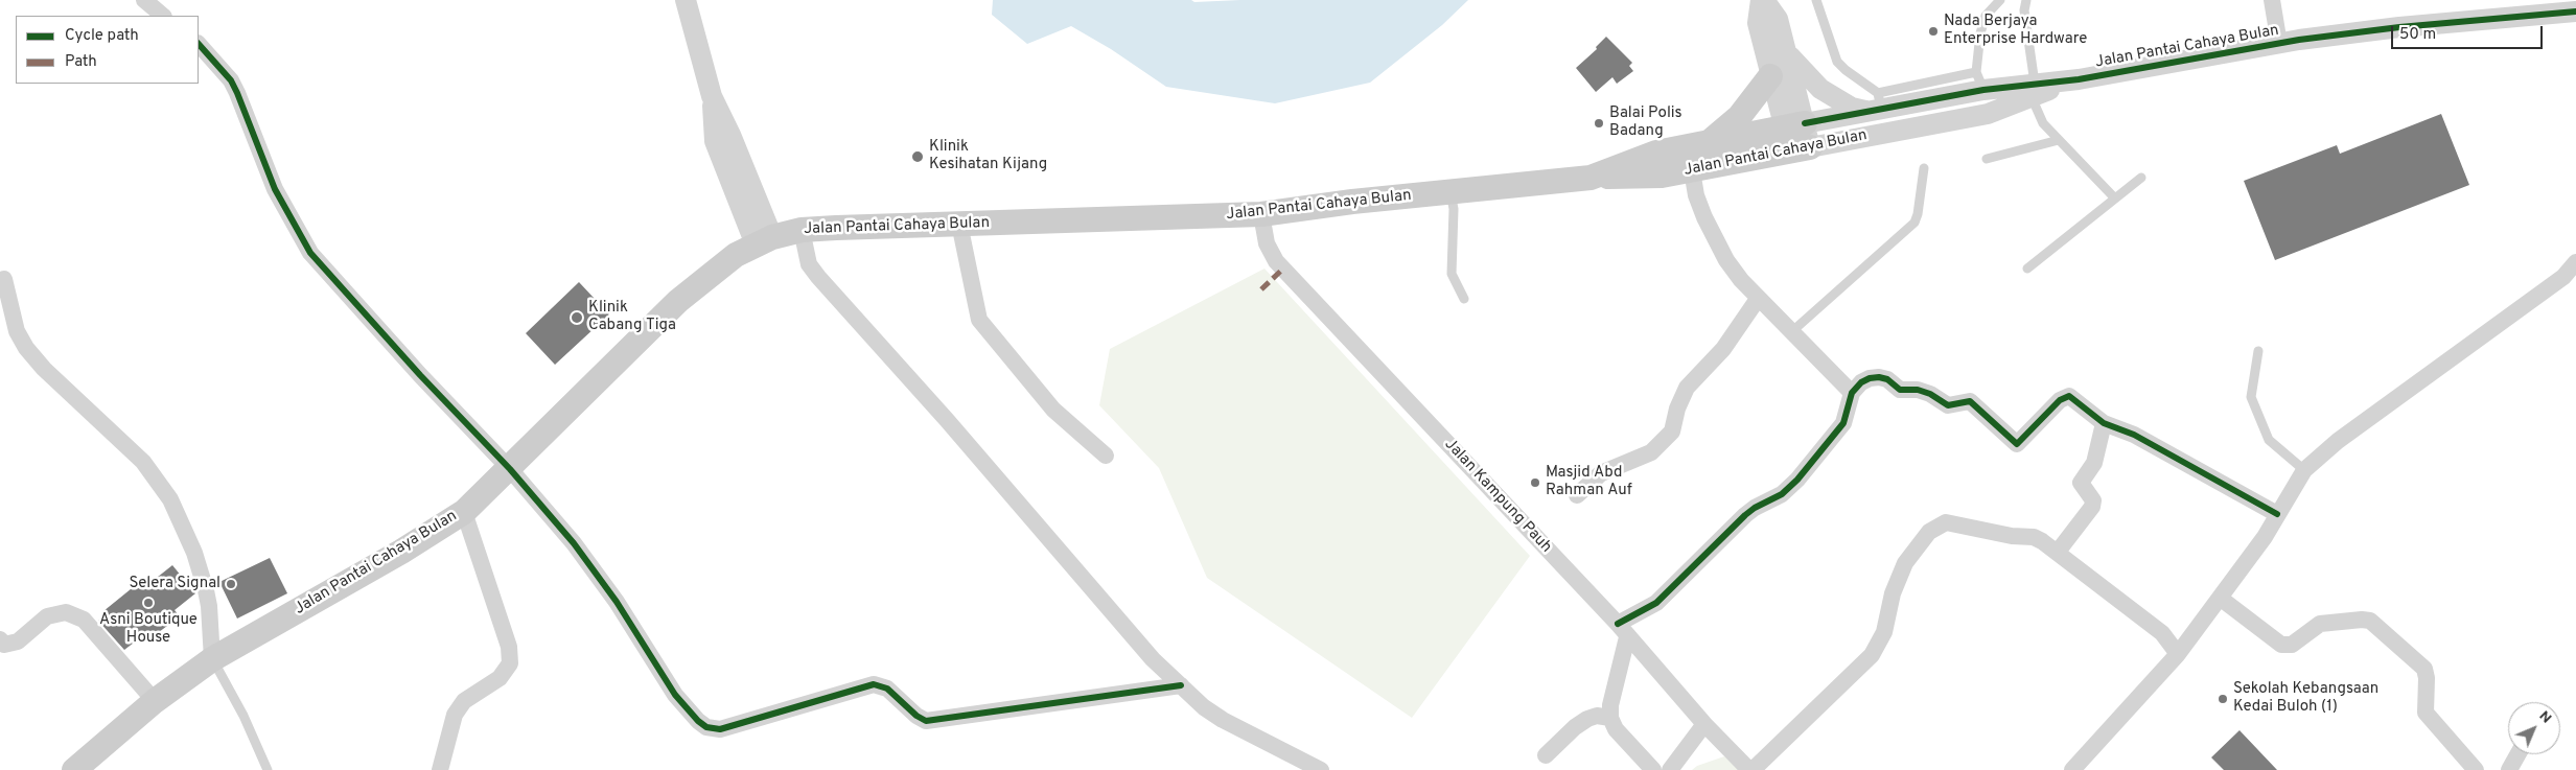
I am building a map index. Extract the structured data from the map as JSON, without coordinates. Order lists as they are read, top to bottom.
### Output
{
  "streets": {
    "main road": ["Jalan Pantai Cahaya Bulan"],
    "street": ["Jalan Kampung Pauh"]
  },
  "crossings": [
    ["Jalan Pantai Cahaya Bulan", "Jalan Kampung Pauh"]
  ],
  "places": [
    "Nada Berjaya Enterprise Hardware",
    "Balai Polis Badang",
    "Klinik Kesihatan Kijang",
    "Klinik Cabang Tiga",
    "Masjid Abd Rahman Auf",
    "Selera Signal",
    "Asni Boutique House",
    "Sekolah Kebangsaan Kedai Buloh (1)"
  ],
  "legend": ["Cycle path", "Path"],
  "scale_bar": "50 m",
  "north": "top right"
}
